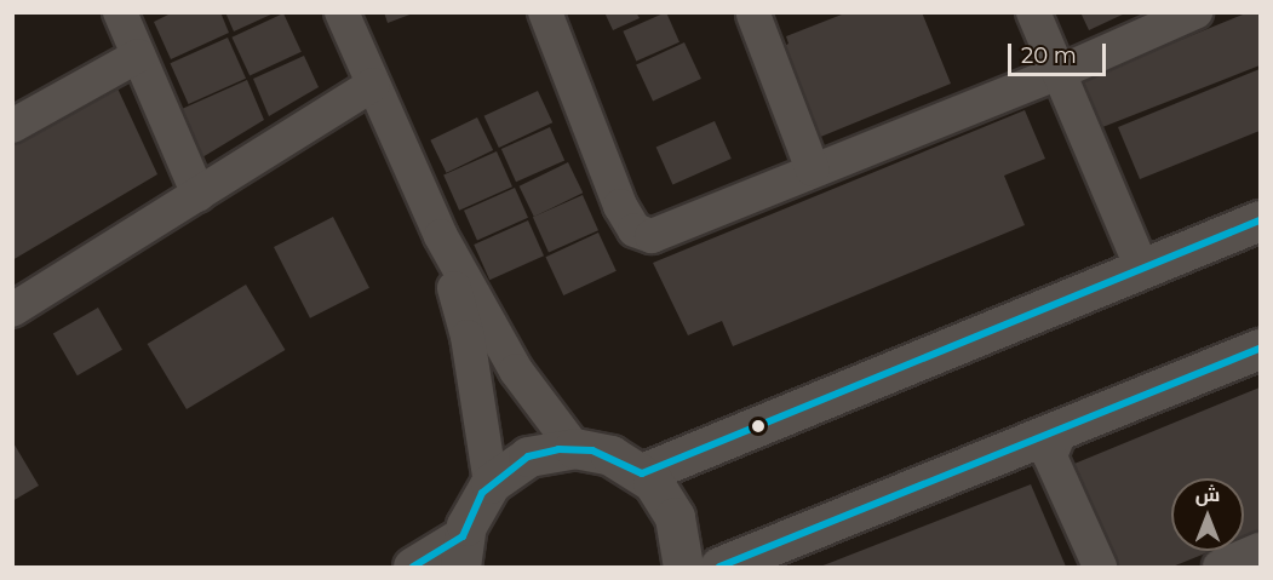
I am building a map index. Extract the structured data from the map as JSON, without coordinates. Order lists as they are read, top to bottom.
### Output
{
  "scale_bar": "20 m",
  "north": "top"
}
